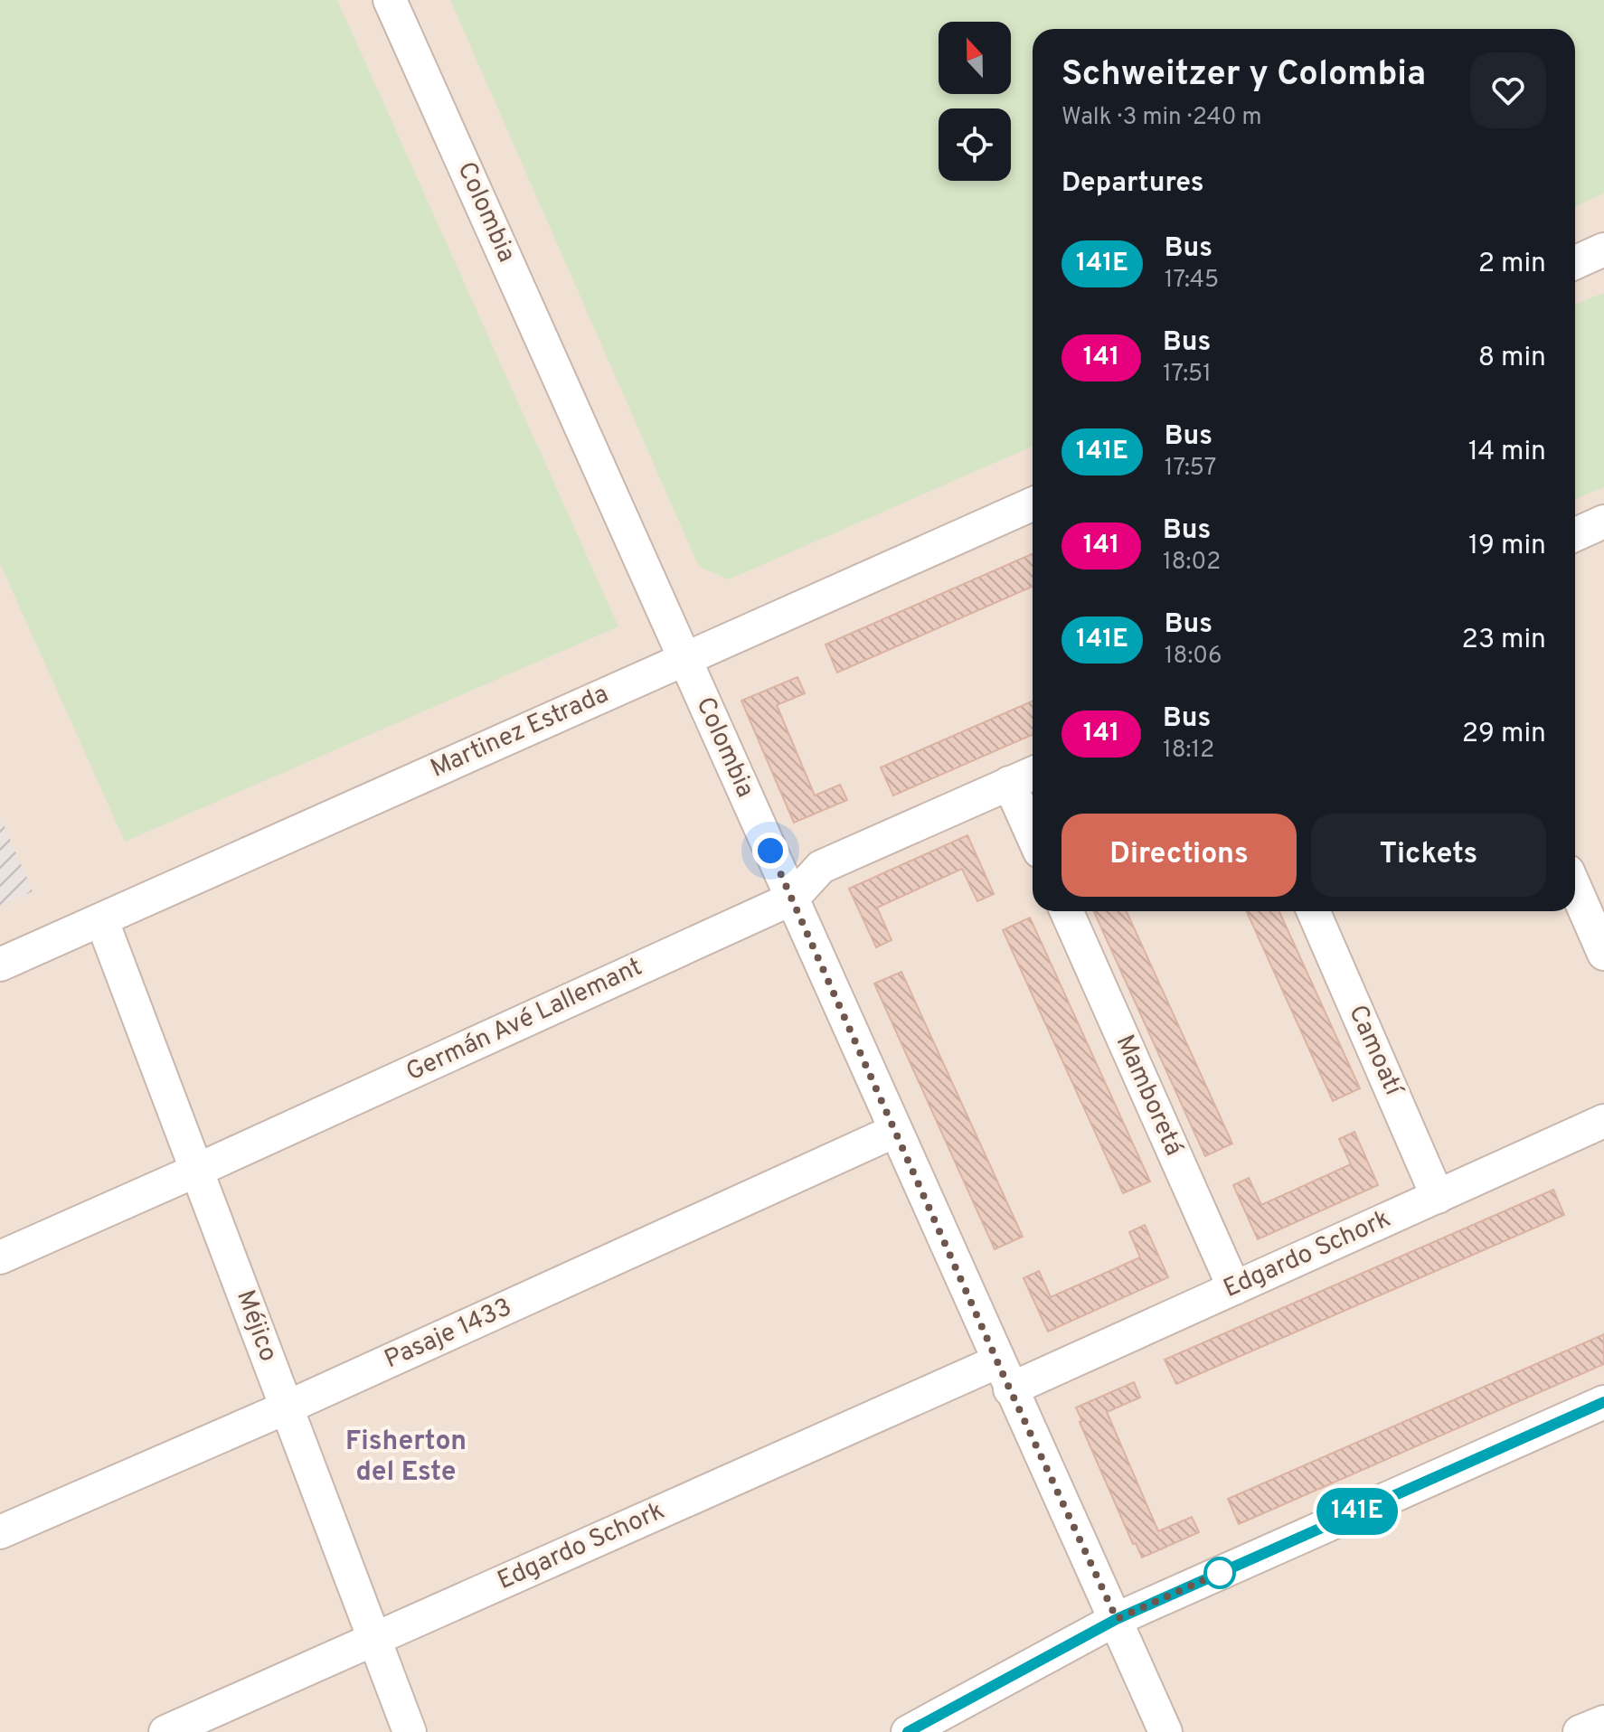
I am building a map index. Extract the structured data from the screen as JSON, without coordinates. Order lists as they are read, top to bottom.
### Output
{
  "streets": {
    "street": [
      "Colombia",
      "Martinez Estrada",
      "Germán Avé Lallemant",
      "Camoatí",
      "Mamboretá",
      "Edgardo Schork",
      "Méjico",
      "Pasaje 1433"
    ]
  },
  "crossings": [
    ["Colombia", "Martinez Estrada"],
    ["Colombia", "Germán Avé Lallemant"],
    ["Colombia", "Edgardo Schork"],
    ["Colombia", "Pasaje 1433"],
    ["Martinez Estrada", "Méjico"],
    ["Germán Avé Lallemant", "Méjico"],
    ["Camoatí", "Edgardo Schork"],
    ["Mamboretá", "Edgardo Schork"],
    ["Edgardo Schork", "Méjico"],
    ["Méjico", "Pasaje 1433"]
  ],
  "districts": ["Fisherton del Este"],
  "lines": ["bus line 141E"],
  "north": "top",
  "page": {
    "on_map": "141E",
    "heading": [
      ["Schweitzer y Colombia", "Walk · 3 min · 240 m"],
      "Departures"
    ],
    "list": [
      {
        "mark": "141E",
        "name": "Bus",
        "note": "17:45",
        "value": "2 min"
      },
      {
        "mark": "141",
        "name": "Bus",
        "note": "17:51",
        "value": "8 min"
      },
      {
        "mark": "141E",
        "name": "Bus",
        "note": "17:57",
        "value": "14 min"
      },
      {
        "mark": "141",
        "name": "Bus",
        "note": "18:02",
        "value": "19 min"
      },
      {
        "mark": "141E",
        "name": "Bus",
        "note": "18:06",
        "value": "23 min"
      },
      {
        "mark": "141",
        "name": "Bus",
        "note": "18:12",
        "value": "29 min"
      }
    ],
    "buttons": ["Directions", "Tickets"]
  }
}
